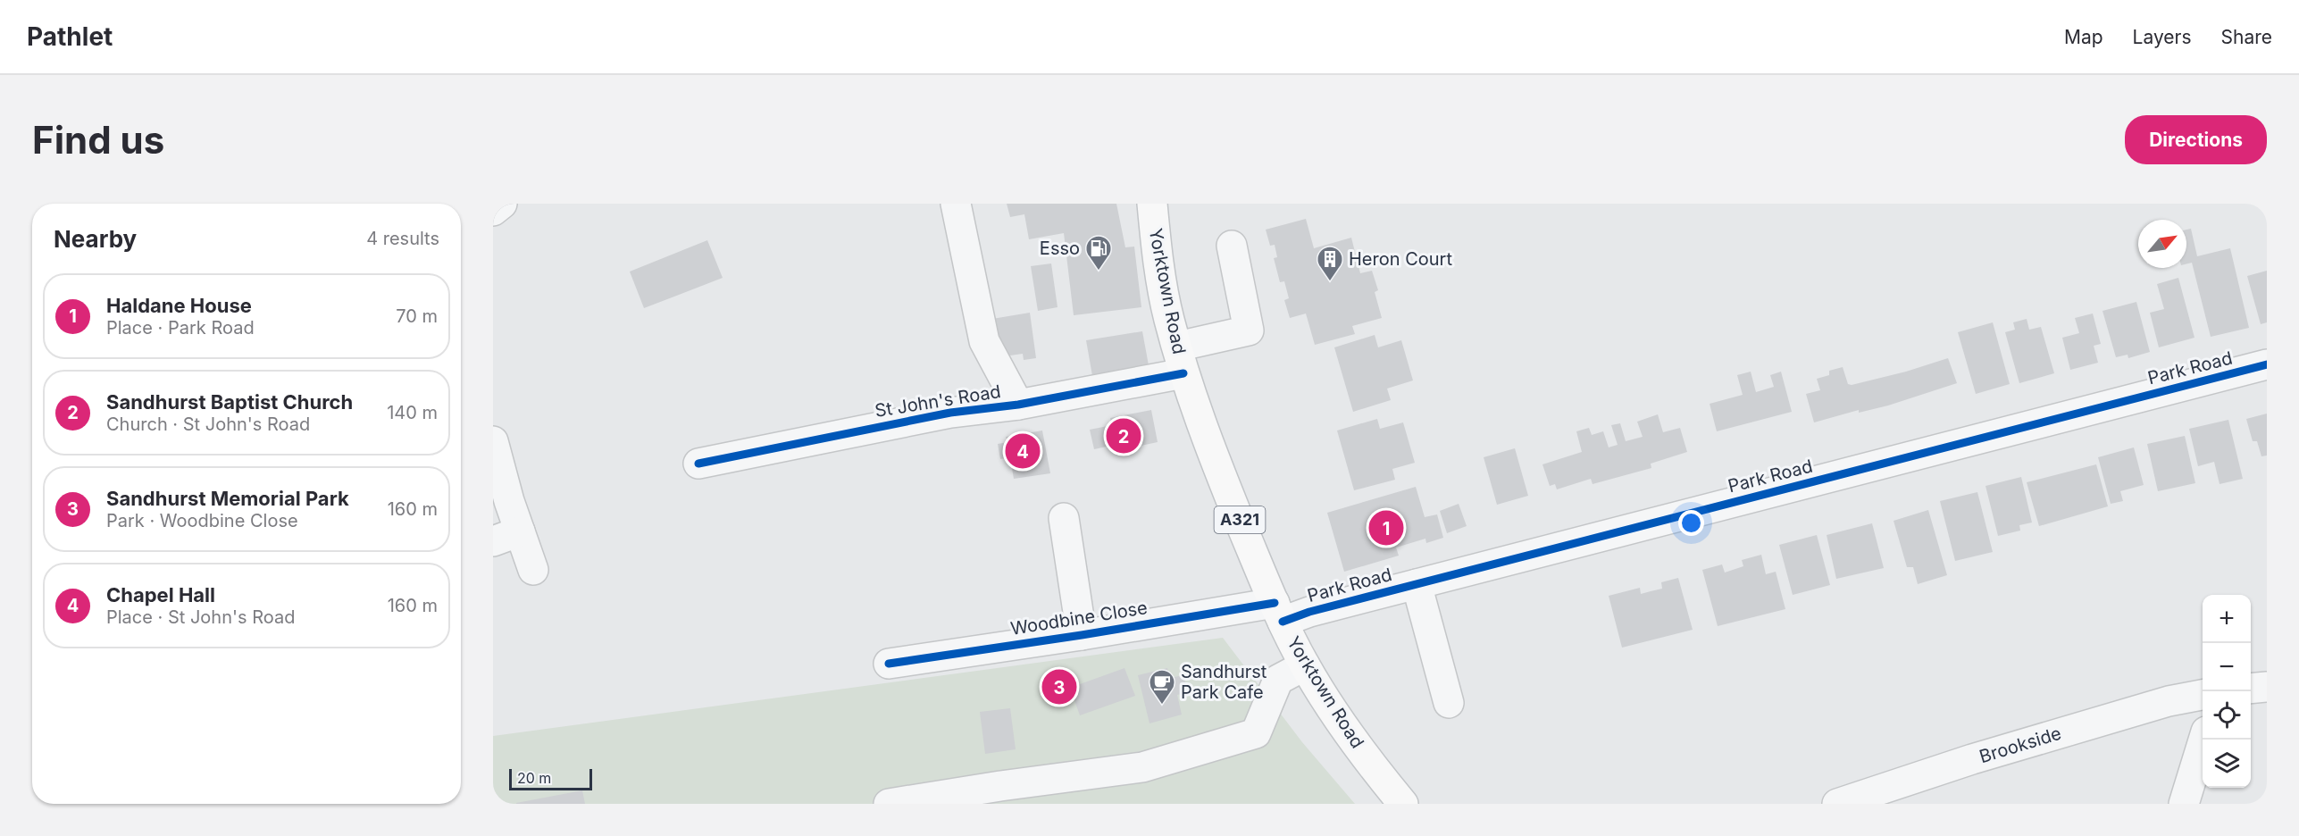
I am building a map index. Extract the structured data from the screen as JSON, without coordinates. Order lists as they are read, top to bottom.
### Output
{
  "streets": {
    "main road": ["Yorktown Road", "A321"],
    "street": [
      "Park Road",
      "St John's Road",
      "Woodbine Close",
      "Brookside"
    ]
  },
  "crossings": [
    ["Yorktown Road", "Park Road"],
    ["Yorktown Road", "St John's Road"],
    ["Yorktown Road", "Woodbine Close"],
    ["Park Road", "Woodbine Close"]
  ],
  "places": {
    "fuel station": ["Esso"],
    "building": ["Heron Court"],
    "cafe": ["Sandhurst Park Cafe"]
  },
  "scale_bar": "20 m",
  "north": "top right",
  "page": {
    "header": "Pathlet",
    "nav": ["Map", "Layers", "Share"],
    "buttons": "Directions",
    "title": "Find us",
    "heading": ["Nearby", "4 results"],
    "list": [
      {
        "mark": "1",
        "name": "Haldane House",
        "note": "Place · Park Road",
        "value": "70 m"
      },
      {
        "mark": "2",
        "name": "Sandhurst Baptist Church",
        "note": "Church · St John's Road",
        "value": "140 m"
      },
      {
        "mark": "3",
        "name": "Sandhurst Memorial Park",
        "note": "Park · Woodbine Close",
        "value": "160 m"
      },
      {
        "mark": "4",
        "name": "Chapel Hall",
        "note": "Place · St John's Road",
        "value": "160 m"
      }
    ],
    "pins": [
      "2",
      "4",
      "1",
      "3"
    ],
    "map_buttons": ["+", "−"],
    "scale": "20 m"
  }
}
